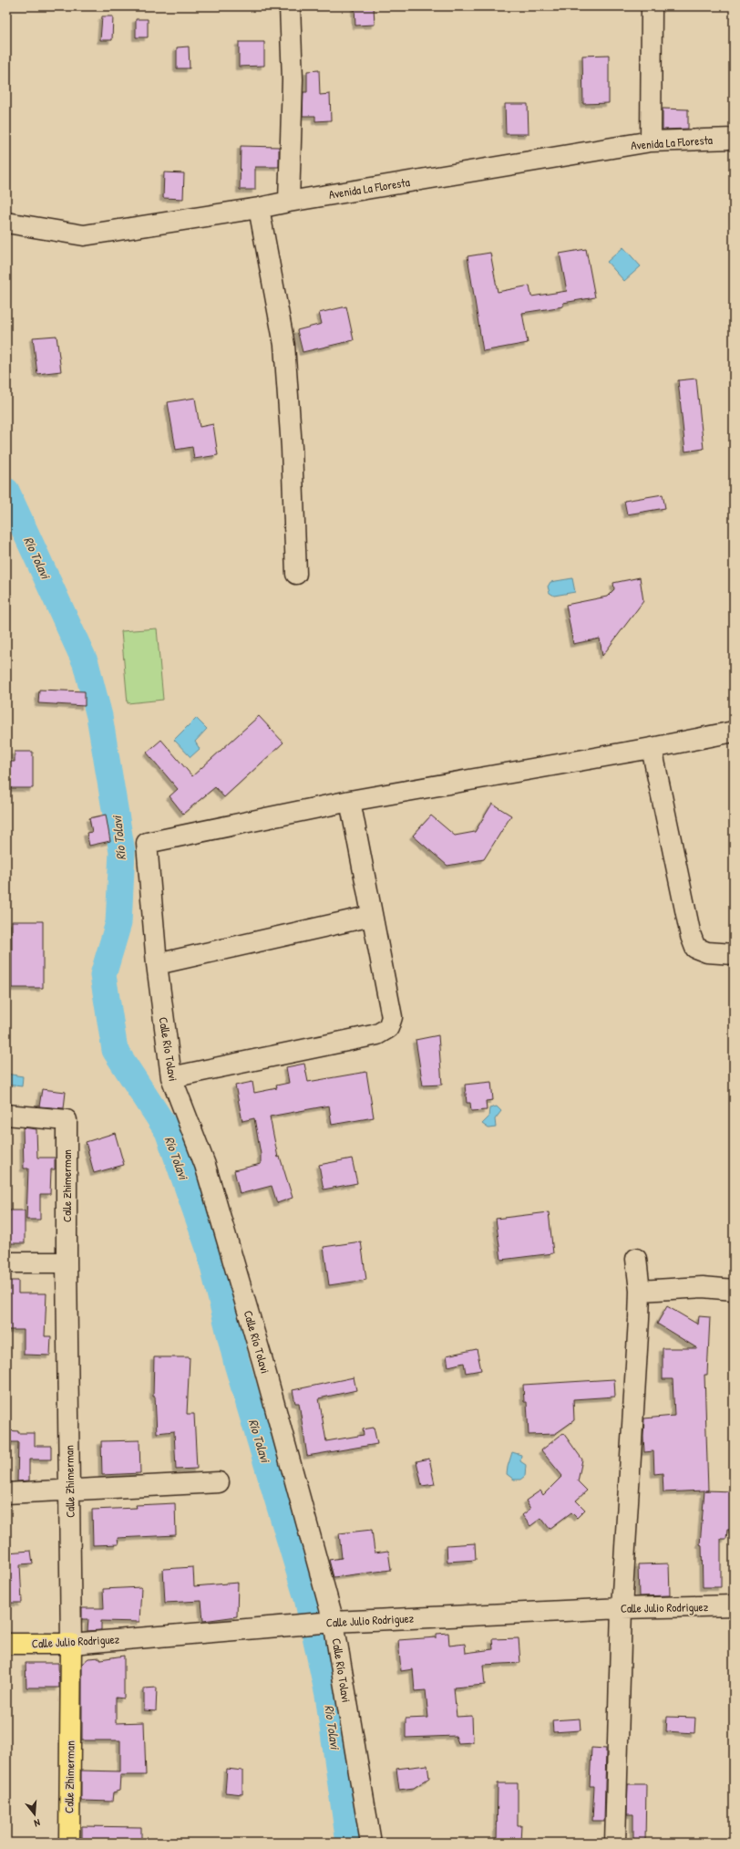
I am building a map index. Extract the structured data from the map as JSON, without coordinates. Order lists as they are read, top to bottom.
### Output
{
  "streets": {
    "main road": ["Calle Zhimerman", "Calle Julio Rodriguez"],
    "street": ["Avenida La Floresta", "Calle Río Tolavi"]
  },
  "crossings": [
    ["Calle Río Tolavi", "Calle Julio Rodriguez"],
    ["Calle Zhimerman", "Calle Julio Rodriguez"]
  ],
  "water": ["Río Tolavi"],
  "north": "bottom"
}
